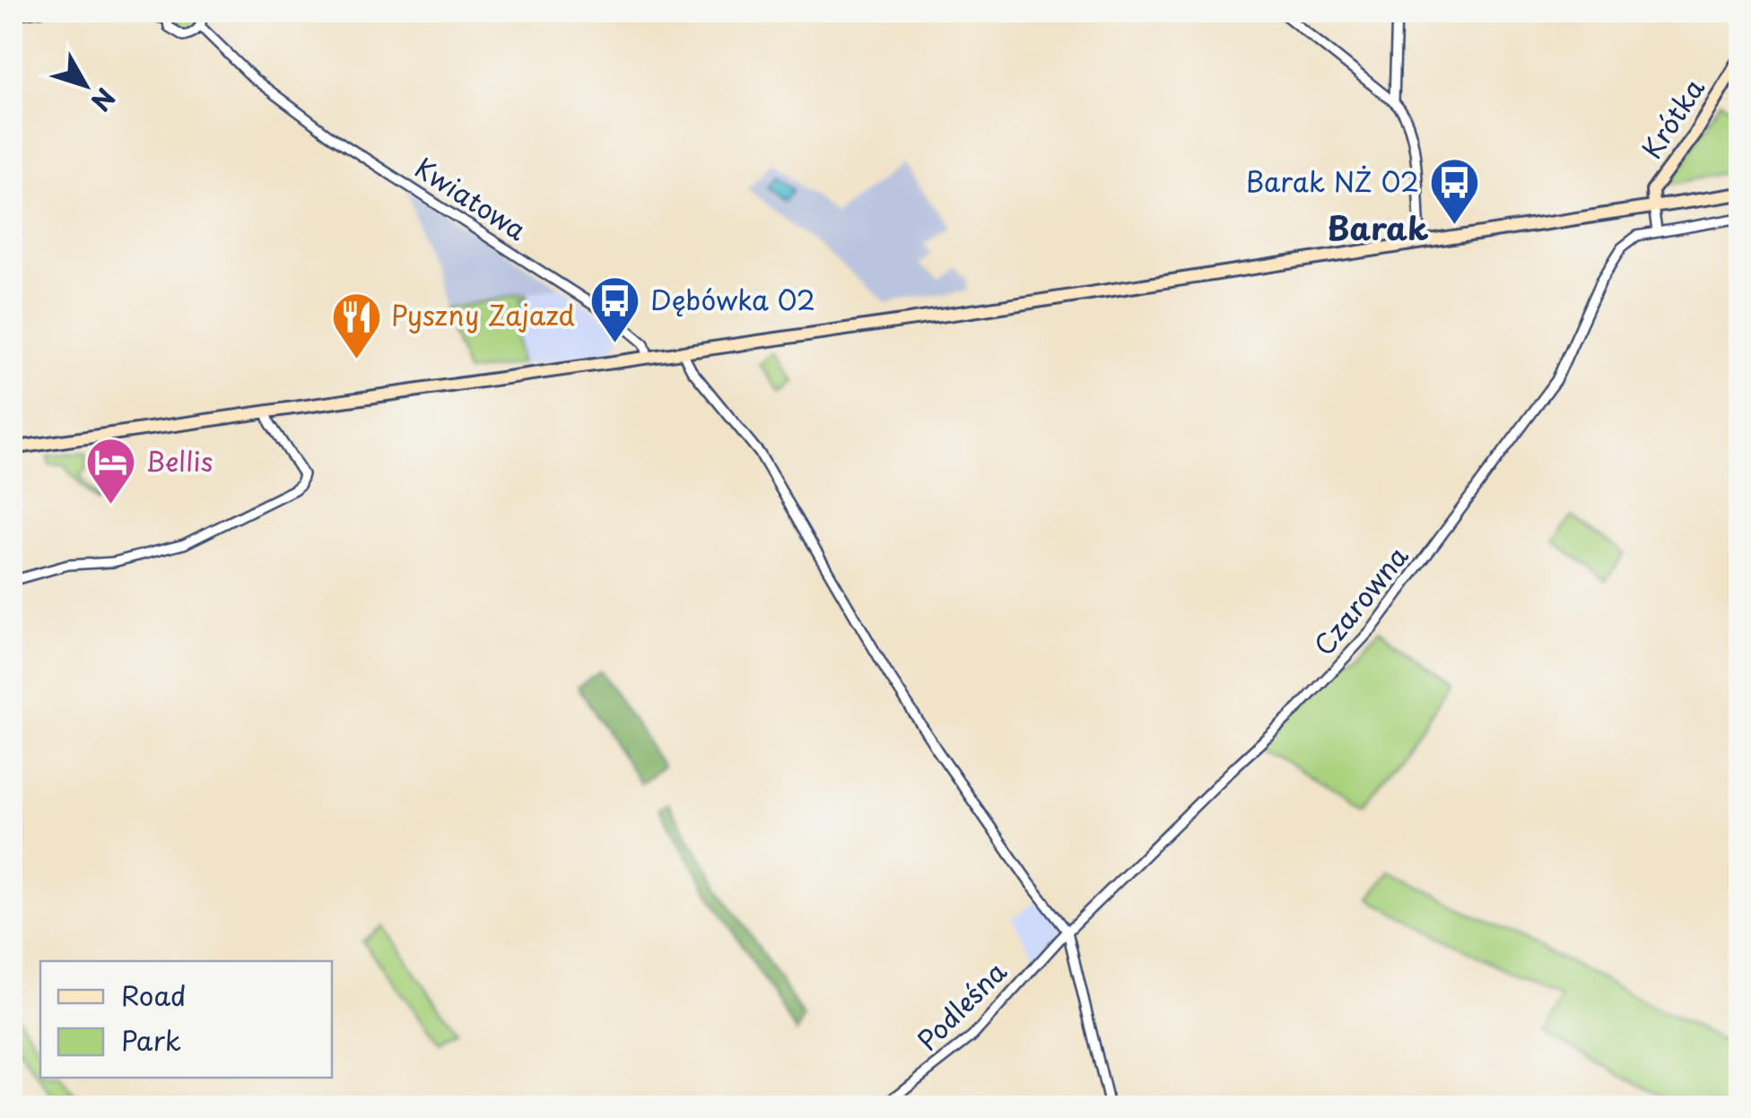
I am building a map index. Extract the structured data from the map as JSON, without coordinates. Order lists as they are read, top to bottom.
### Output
{
  "streets": {
    "street": [
      "Krótka",
      "Kwiatowa",
      "Czarowna",
      "Podleśna"
    ]
  },
  "crossings": [
    ["Czarowna", "Podleśna"]
  ],
  "districts": ["Barak"],
  "places": {
    "bus stop": ["Barak NŻ 02", "Dębówka 02"],
    "restaurant": ["Pyszny Zajazd"],
    "hotel": ["Bellis"]
  },
  "legend": ["Road", "Park"],
  "north": "bottom right"
}
